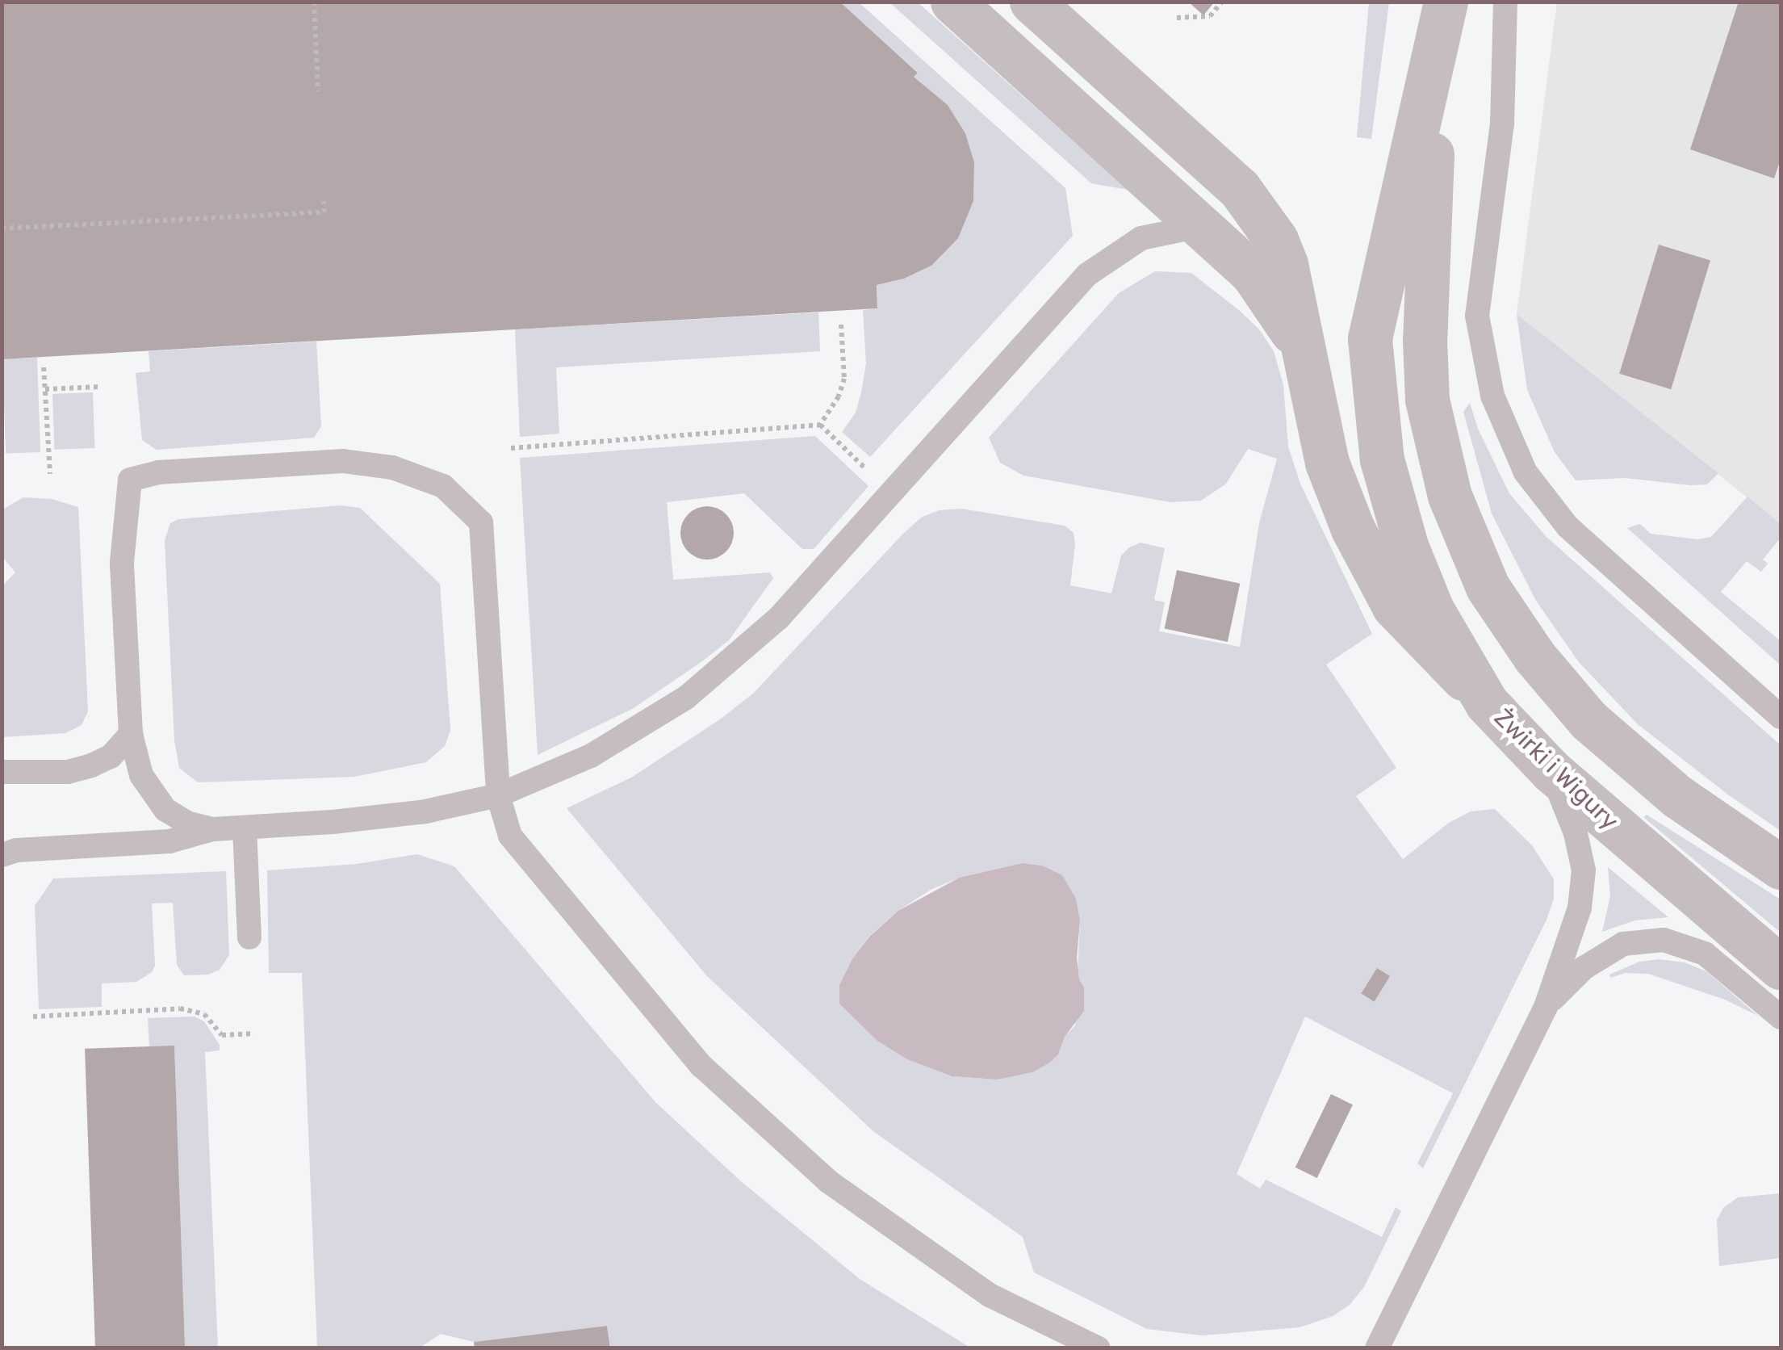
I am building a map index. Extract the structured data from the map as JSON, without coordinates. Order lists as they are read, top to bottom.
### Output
{
  "streets": {
    "street": ["Żwirki i Wigury"]
  }
}
